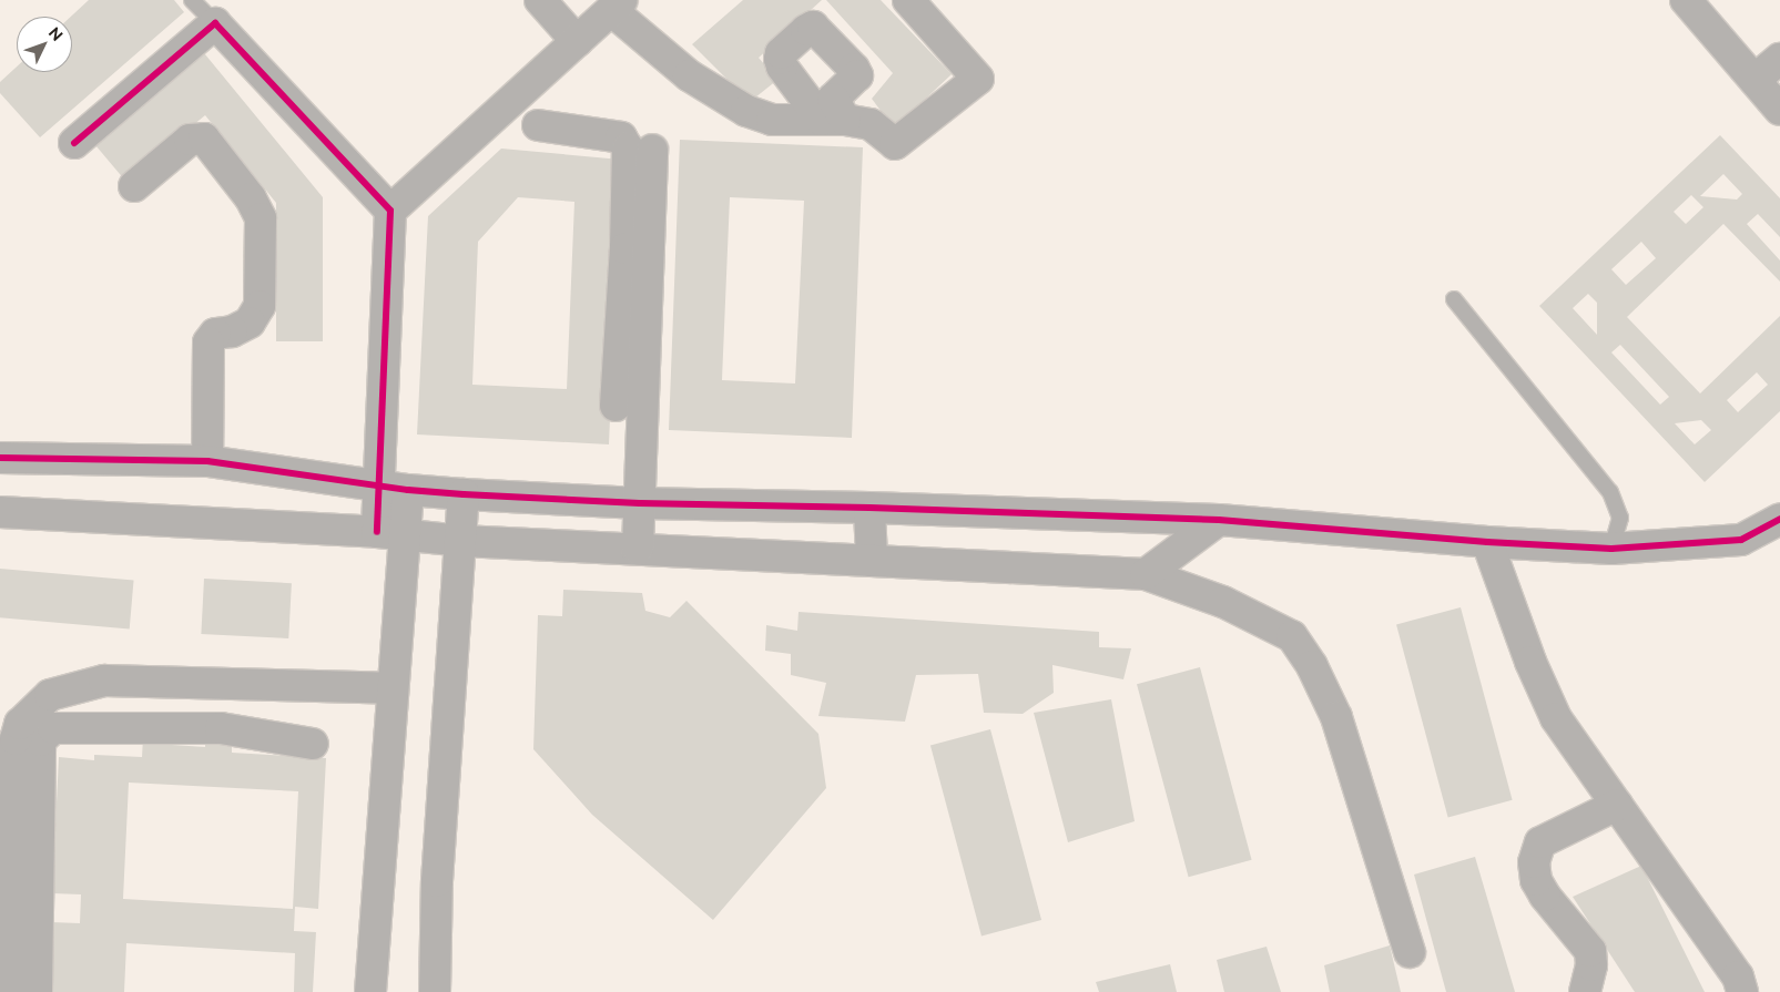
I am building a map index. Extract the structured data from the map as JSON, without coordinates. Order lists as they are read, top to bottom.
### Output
{
  "north": "top right"
}
